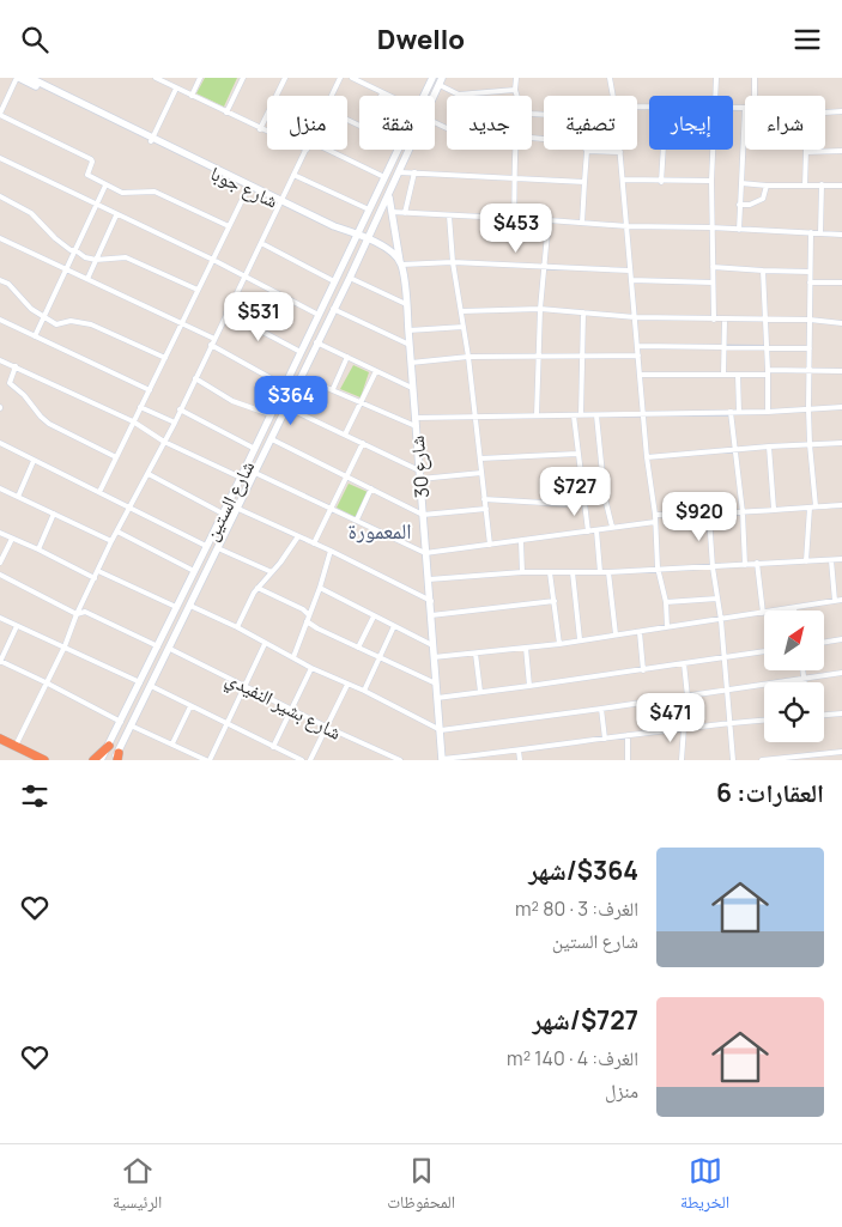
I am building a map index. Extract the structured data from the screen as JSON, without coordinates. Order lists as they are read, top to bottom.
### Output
{
  "streets": {
    "main road": ["شارع جوبا", "شارع 30", "شارع الستين"],
    "street": ["شارع بشير النفيدي"]
  },
  "crossings": [
    ["شارع جوبا", "شارع الستين"],
    ["شارع 30", "شارع الستين"],
    ["شارع الستين", "شارع بشير النفيدي"]
  ],
  "districts": ["المعمورة"],
  "north": "top right",
  "page": {
    "header": "Dwello",
    "chip": [
      "شراء",
      "إيجار",
      "تصفية",
      "جديد",
      "شقة",
      "منزل"
    ],
    "price": [
      "$453",
      "$531",
      "$364",
      "$727",
      "$920",
      "$471"
    ],
    "heading": "العقارات: 6",
    "list": [
      {
        "name": "$364/شهر",
        "note": "الغرف: 3 · 80 m² · شارع الستين"
      },
      {
        "name": "$727/شهر",
        "note": "الغرف: 4 · 140 m² · منزل"
      }
    ],
    "tabs": ["الخريطة", "المحفوظات", "الرئيسية"]
  }
}
